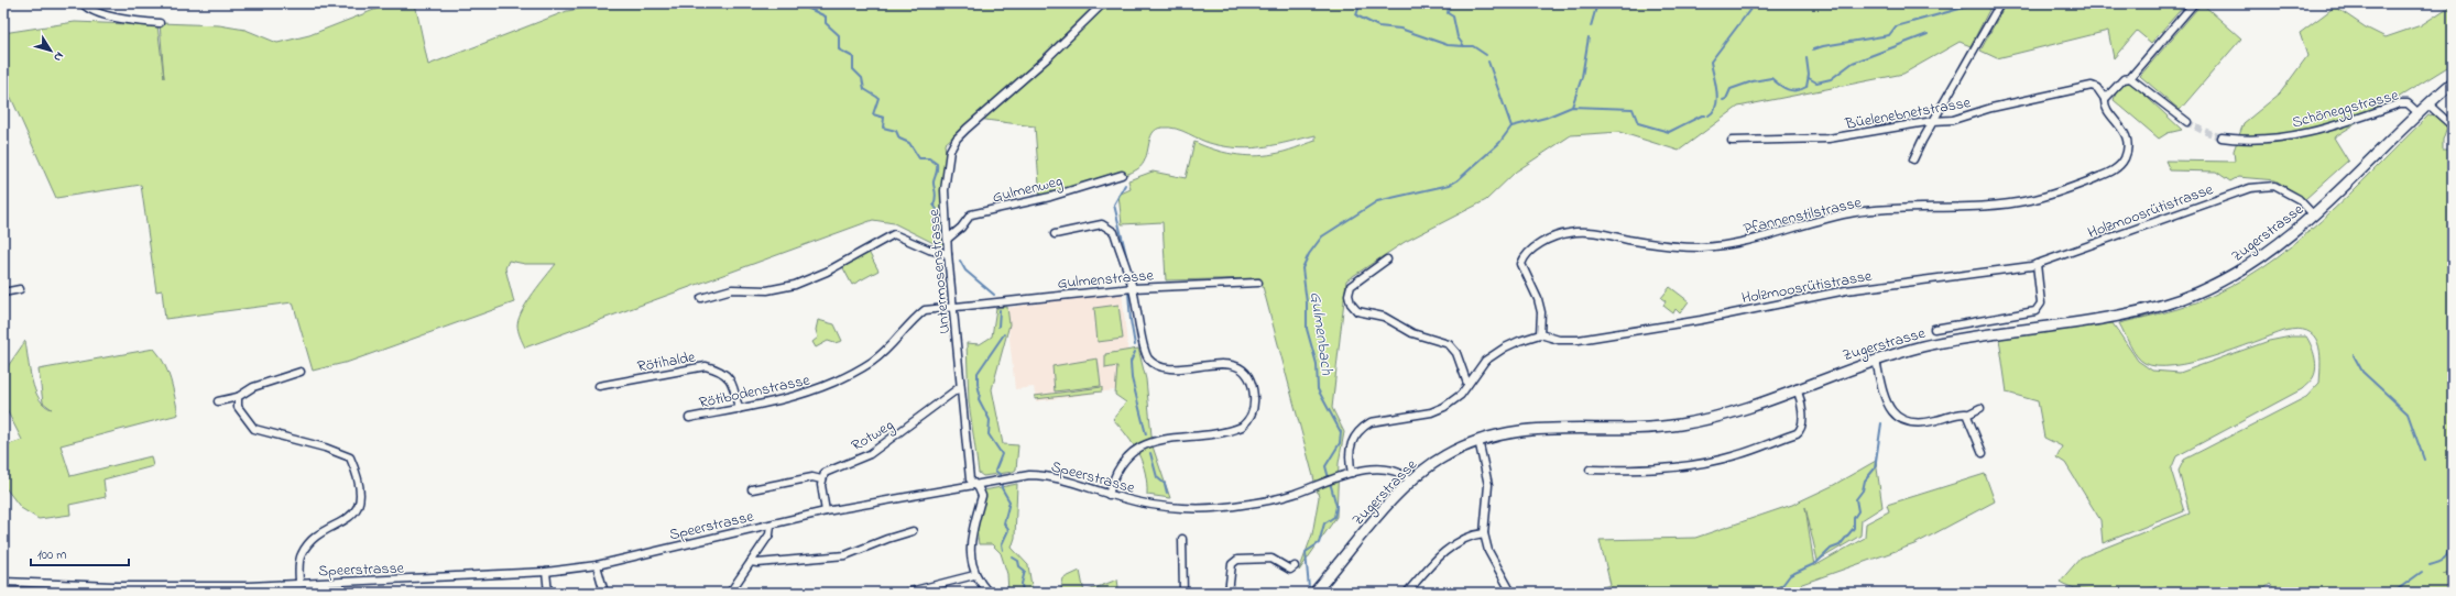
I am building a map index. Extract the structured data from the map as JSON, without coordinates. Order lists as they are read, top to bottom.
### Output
{
  "streets": {
    "main road": ["Zugerstrasse"],
    "street": [
      "Schöneggstrasse",
      "Büelenebnetstrasse",
      "Gulmenweg",
      "Holzmoosrütistrasse",
      "Pfannenstilstrasse",
      "Untermosenstrasse",
      "Gulmenstrasse",
      "Rötihalde",
      "Rötibodenstrasse",
      "Rotweg",
      "Speerstrasse"
    ]
  },
  "crossings": [
    ["Schöneggstrasse", "Zugerstrasse"],
    ["Büelenebnetstrasse", "Pfannenstilstrasse"],
    ["Gulmenweg", "Untermosenstrasse"],
    ["Holzmoosrütistrasse", "Pfannenstilstrasse"],
    ["Holzmoosrütistrasse", "Zugerstrasse"],
    ["Zugerstrasse", "Speerstrasse"],
    ["Untermosenstrasse", "Gulmenstrasse"],
    ["Untermosenstrasse", "Rötibodenstrasse"],
    ["Untermosenstrasse", "Rotweg"],
    ["Untermosenstrasse", "Speerstrasse"],
    ["Gulmenstrasse", "Rötibodenstrasse"],
    ["Rötihalde", "Rötibodenstrasse"]
  ],
  "water": ["Gulmenbach"],
  "scale_bar": "100 m",
  "north": "bottom right"
}
